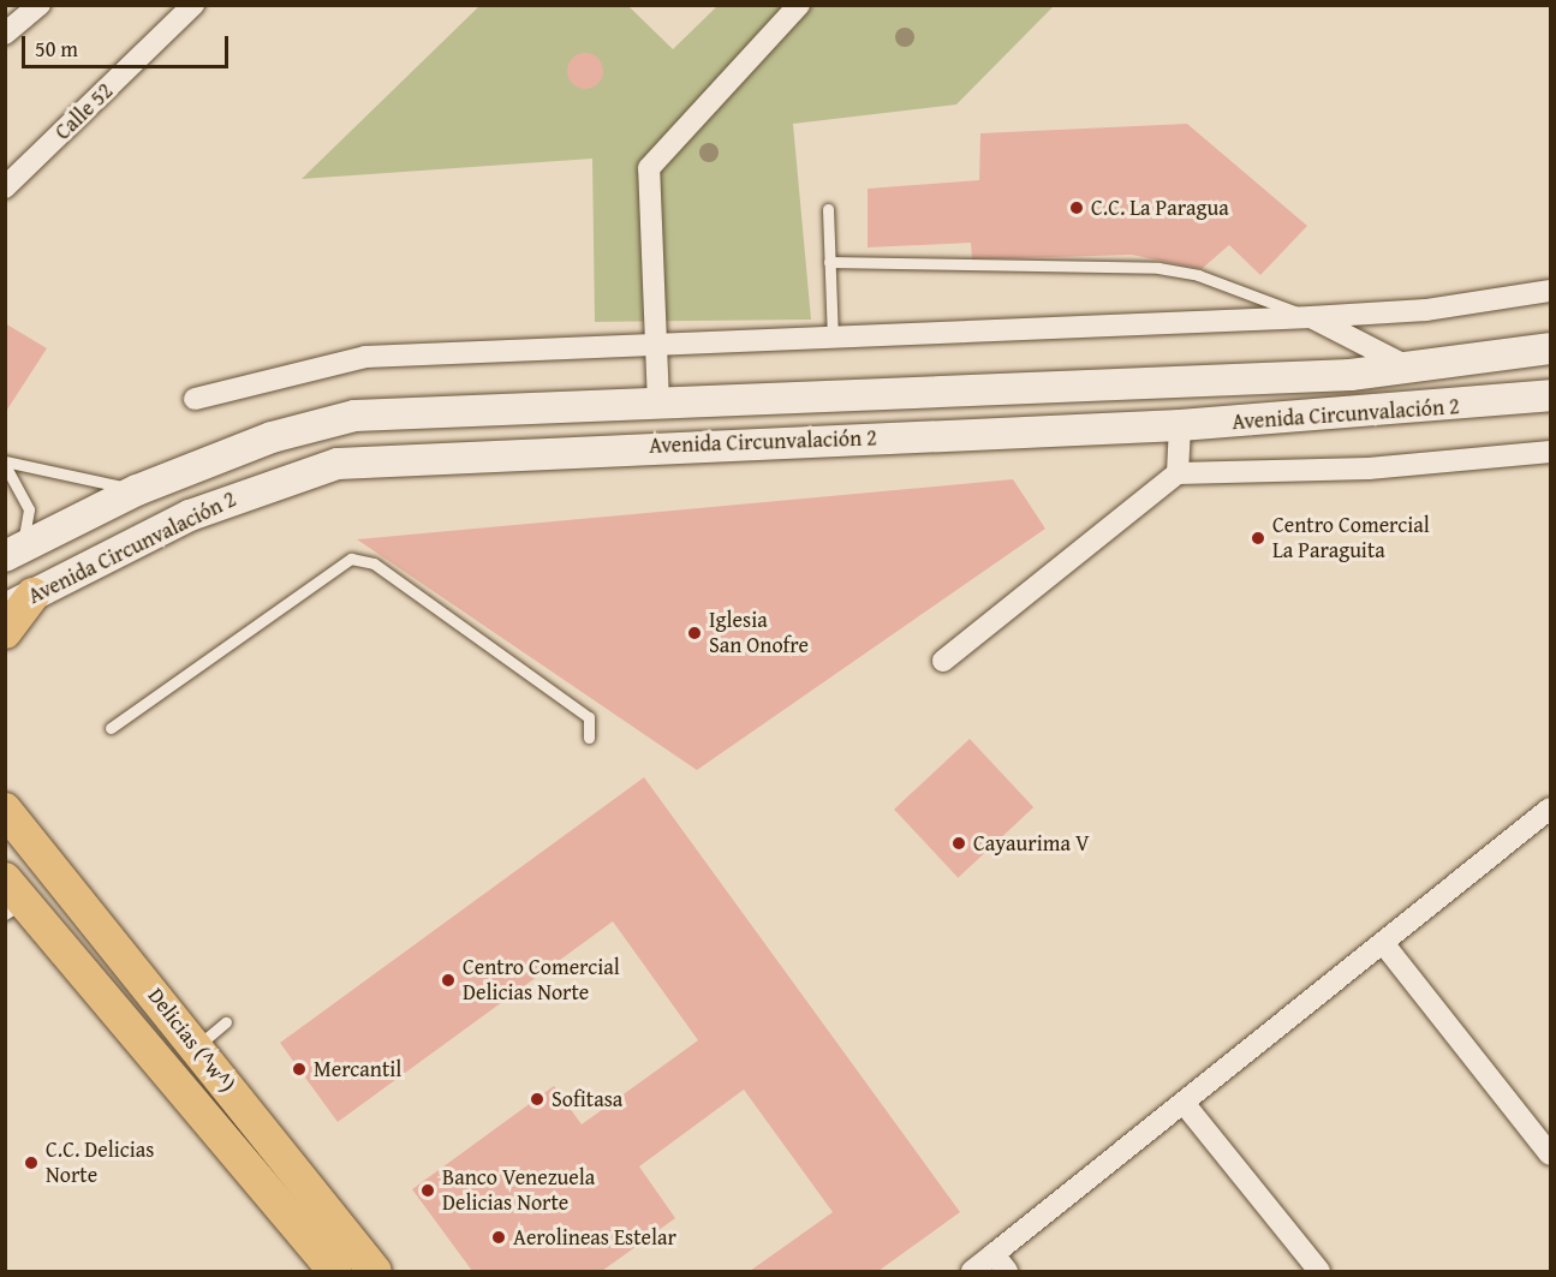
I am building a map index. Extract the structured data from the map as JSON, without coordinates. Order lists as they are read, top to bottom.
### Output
{
  "streets": {
    "main road": ["Avenida Circunvalación 2", "Delicias (^w^)"],
    "street": ["Calle 52"]
  },
  "places": [
    "C.C. La Paragua",
    "Centro Comercial La Paraguita",
    "Iglesia San Onofre",
    "Cayaurima V",
    "Centro Comercial Delicias Norte",
    "Mercantil",
    "Sofitasa",
    "C.C. Delicias Norte",
    "Banco Venezuela Delicias Norte",
    "Aerolineas Estelar"
  ],
  "scale_bar": "50 m"
}
